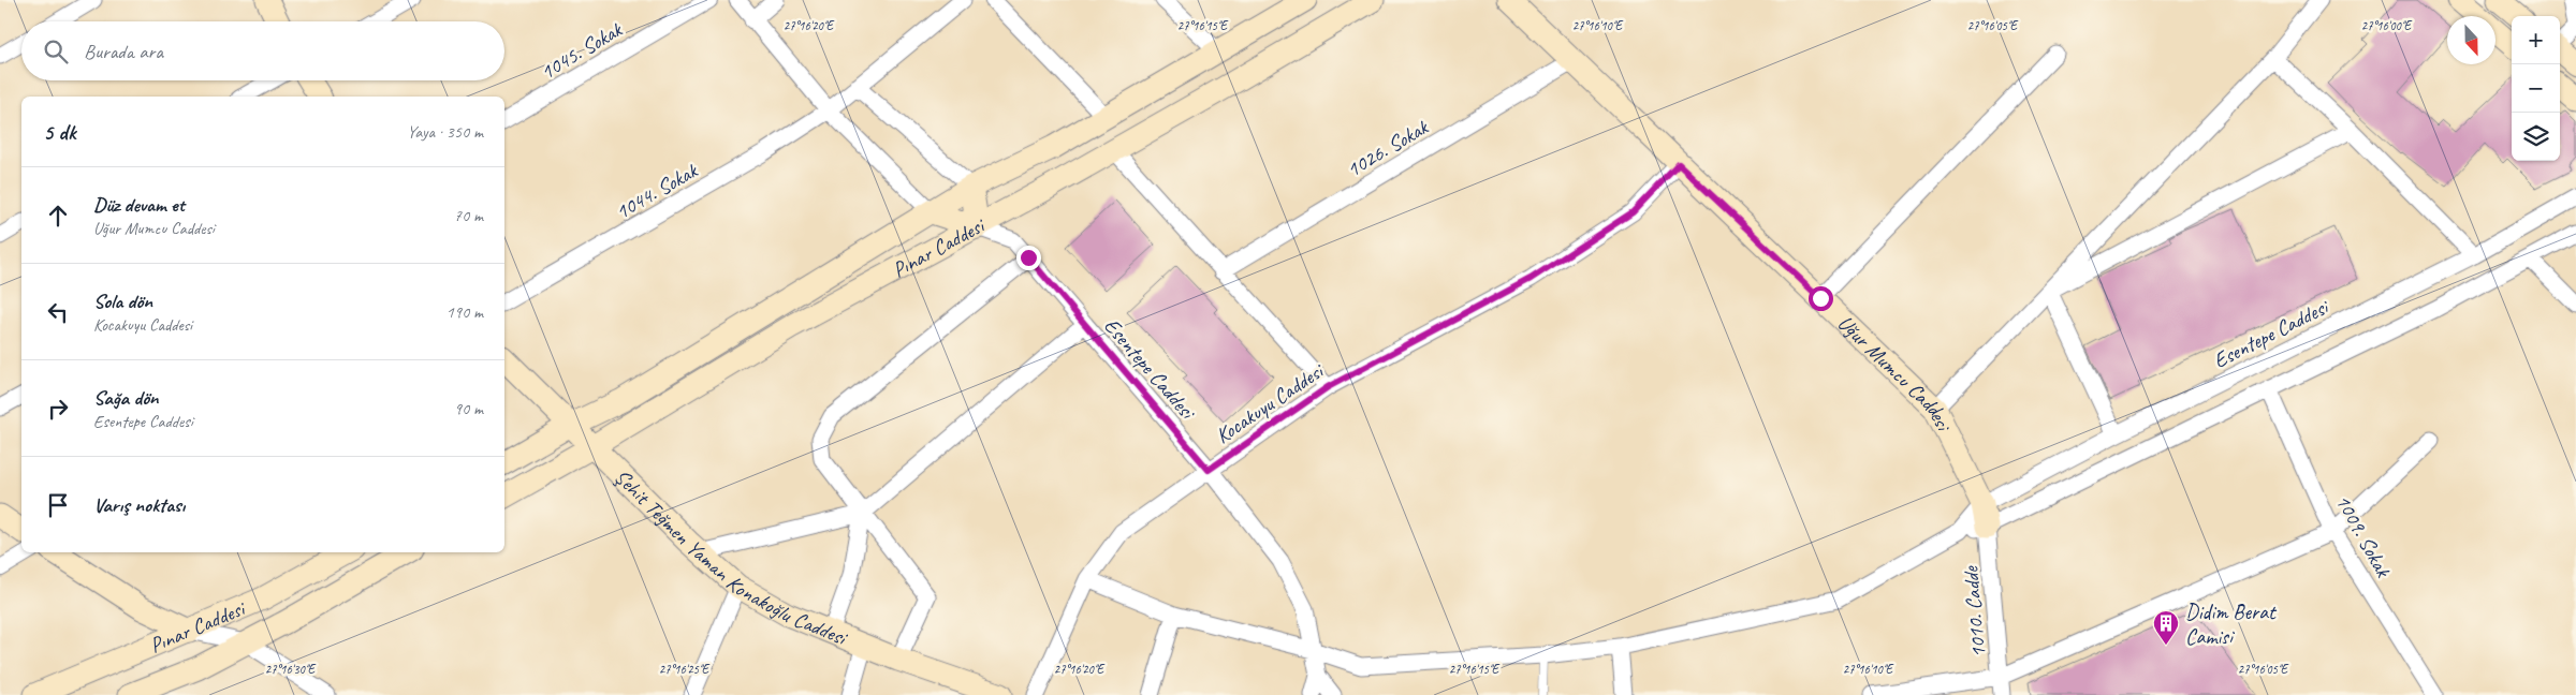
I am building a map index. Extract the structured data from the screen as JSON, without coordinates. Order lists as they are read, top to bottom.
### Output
{
  "streets": {
    "main road": ["Pınar Caddesi", "Uğur Mumcu Caddesi", "Şehit Teğmen Yaman Konakoğlu Caddesi"],
    "street": [
      "1045. Sokak",
      "1026. Sokak",
      "1044. Sokak",
      "Esentepe Caddesi",
      "Kocakuyu Caddesi",
      "1009. Sokak",
      "1010. Cadde"
    ]
  },
  "crossings": [
    ["1026. Sokak", "Uğur Mumcu Caddesi"],
    ["Pınar Caddesi", "Esentepe Caddesi"],
    ["Pınar Caddesi", "Şehit Teğmen Yaman Konakoğlu Caddesi"],
    ["Esentepe Caddesi", "Uğur Mumcu Caddesi"],
    ["Esentepe Caddesi", "Kocakuyu Caddesi"],
    ["Esentepe Caddesi", "1010. Cadde"],
    ["Uğur Mumcu Caddesi", "Kocakuyu Caddesi"],
    ["Uğur Mumcu Caddesi", "1010. Cadde"]
  ],
  "places": {
    "building": ["Didim Berat Camisi"]
  },
  "north": "bottom",
  "page": {
    "map_buttons": ["+", "−"],
    "search": "Burada ara",
    "heading": ["5 dk", "Yaya · 350 m"],
    "list": [
      ["Düz devam et", "Uğur Mumcu Caddesi", "70 m"],
      ["Sola dön", "Kocakuyu Caddesi", "190 m"],
      ["Sağa dön", "Esentepe Caddesi", "90 m"],
      "Varış noktası"
    ]
  },
  "coordinates": [
    "27°16'20\"E",
    "27°16'15\"E",
    "27°16'10\"E",
    "27°16'05\"E",
    "27°16'00\"E",
    "27°16'30\"E",
    "27°16'25\"E"
  ]
}
